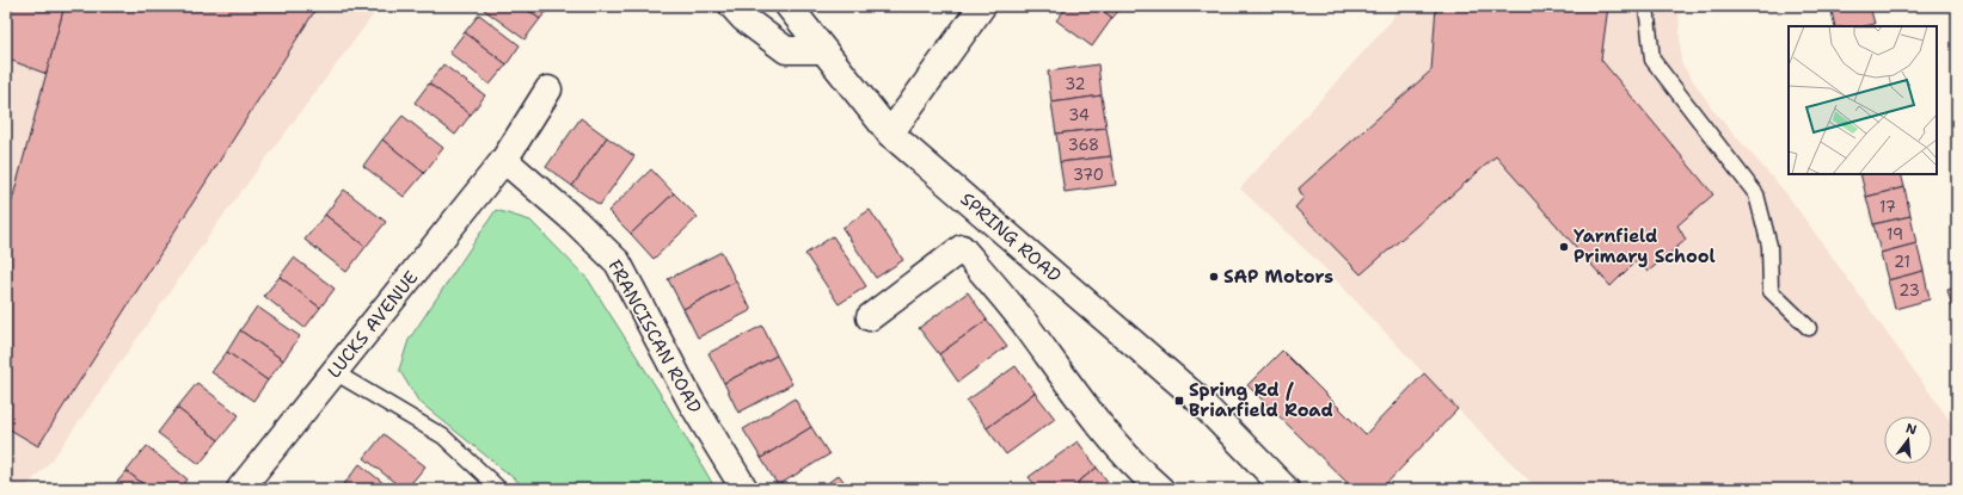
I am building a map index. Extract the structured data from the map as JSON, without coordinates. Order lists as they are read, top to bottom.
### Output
{
  "streets": {
    "street": ["SPRING ROAD", "LUCKS AVENUE", "FRANCISCAN ROAD"]
  },
  "crossings": [
    ["LUCKS AVENUE", "FRANCISCAN ROAD"]
  ],
  "places": {
    "other": ["Yarnfield Primary School", "SAP Motors"],
    "transit": ["Spring Rd / Briarfield Road"]
  },
  "house_numbers": [
    "32",
    "34",
    "368",
    "370",
    "17",
    "19",
    "21",
    "23"
  ],
  "north": "top"
}
